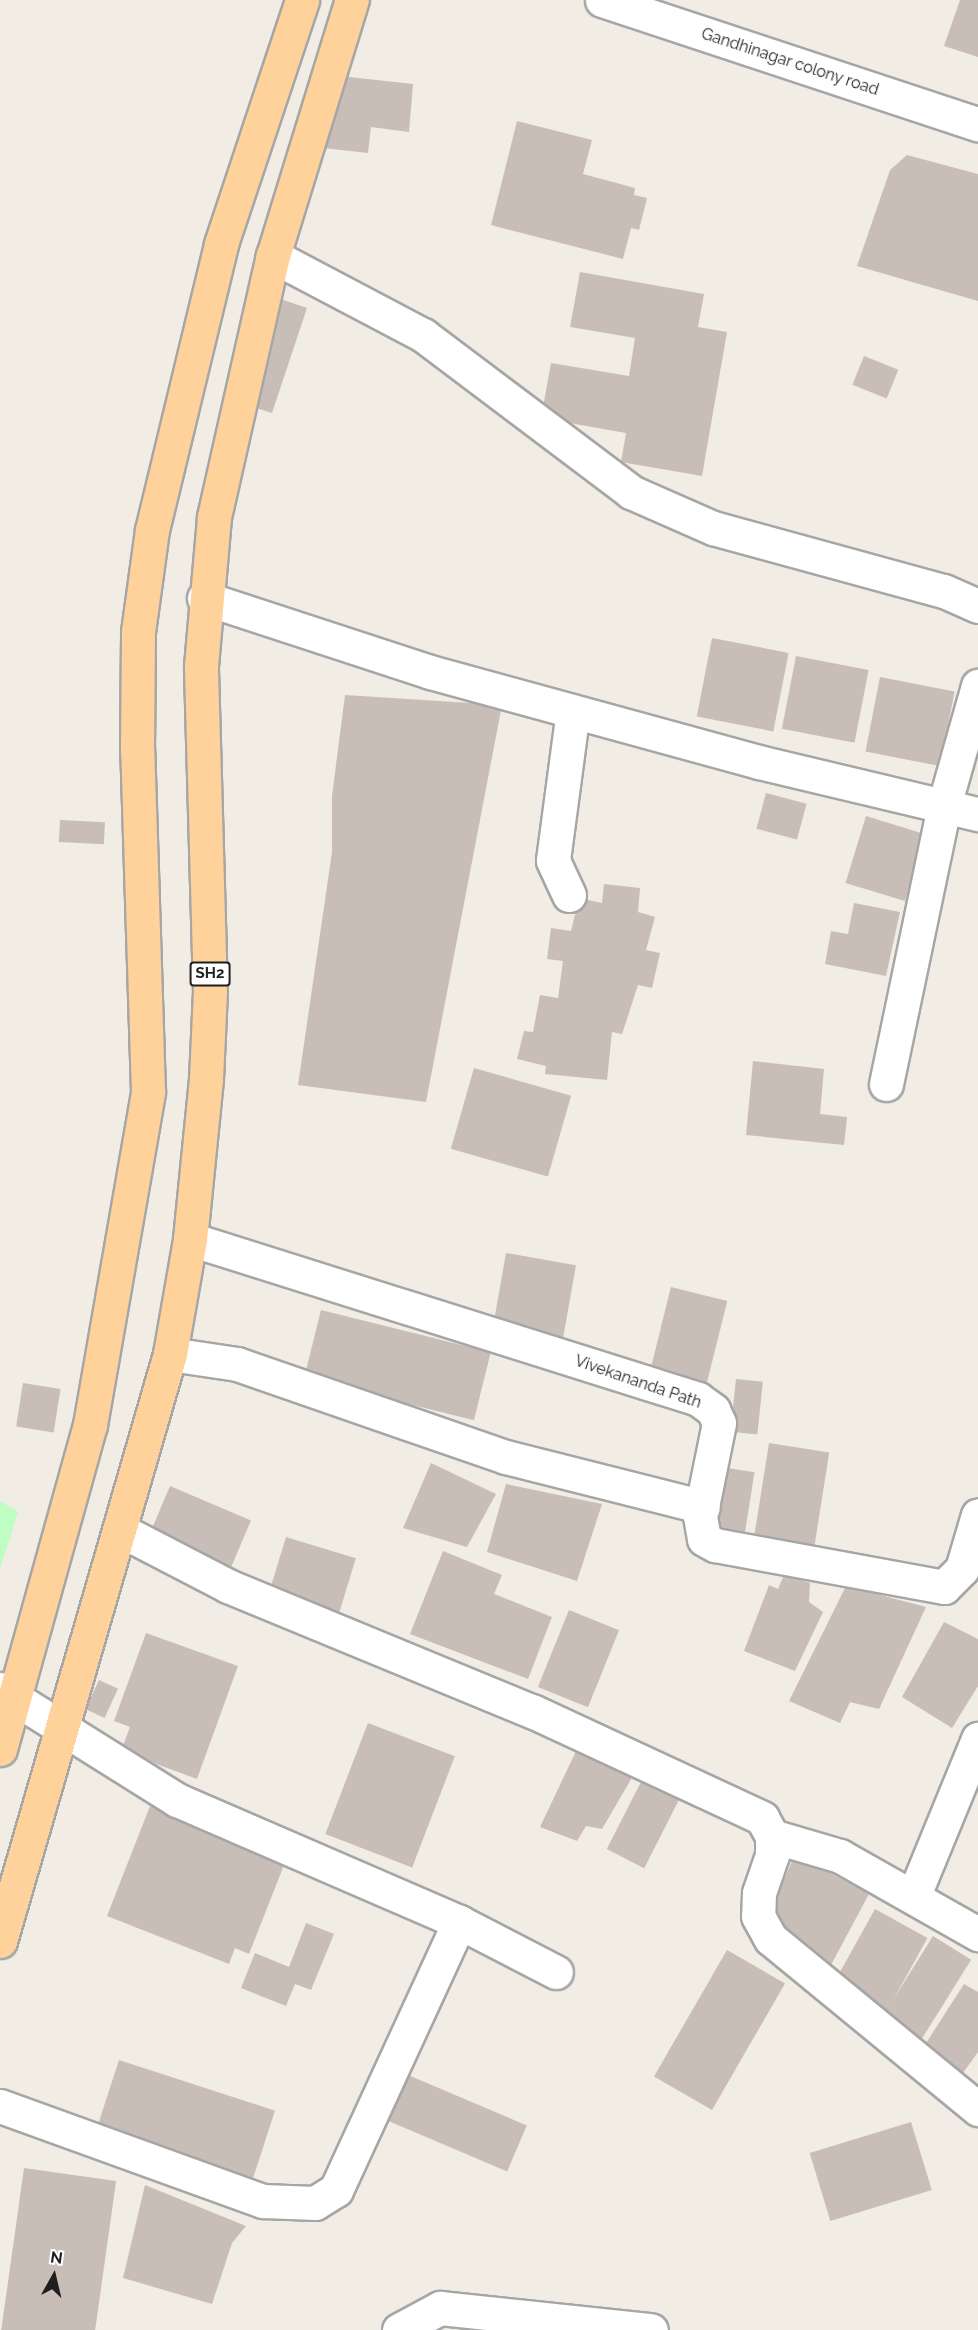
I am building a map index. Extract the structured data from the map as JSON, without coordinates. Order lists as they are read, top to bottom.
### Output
{
  "streets": {
    "main road": ["SH2"],
    "street": ["Gandhinagar colony road", "Vivekananda Path"]
  },
  "crossings": [
    ["SH2", "Vivekananda Path"]
  ],
  "north": "top"
}
